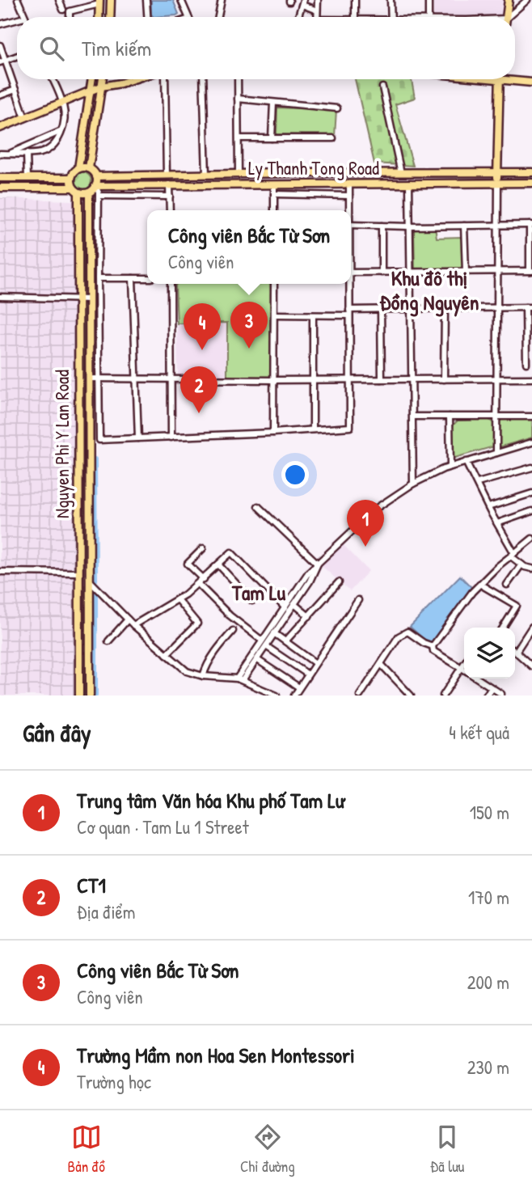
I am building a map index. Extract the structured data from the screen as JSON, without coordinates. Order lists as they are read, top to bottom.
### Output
{
  "streets": {
    "main road": ["Ly Thanh Tong Road", "Nguyen Phi Y Lan Road"]
  },
  "crossings": [
    ["Ly Thanh Tong Road", "Nguyen Phi Y Lan Road"]
  ],
  "districts": ["Khu đô thị Đồng Nguyên", "Tam Lu"],
  "page": {
    "search": "Tìm kiếm",
    "popup": ["Công viên Bắc Từ Sơn", "Công viên"],
    "pins": [
      "3",
      "4",
      "2",
      "1"
    ],
    "heading": ["Gần đây", "4 kết quả"],
    "list": [
      {
        "mark": "1",
        "name": "Trung tâm Văn hóa Khu phố Tam Lư",
        "note": "Cơ quan · Tam Lu 1 Street",
        "value": "150 m"
      },
      {
        "mark": "2",
        "name": "CT1",
        "note": "Địa điểm",
        "value": "170 m"
      },
      {
        "mark": "3",
        "name": "Công viên Bắc Từ Sơn",
        "note": "Công viên",
        "value": "200 m"
      },
      {
        "mark": "4",
        "name": "Trường Mầm non Hoa Sen Montessori",
        "note": "Trường học",
        "value": "230 m"
      }
    ],
    "nav": ["Bản đồ", "Chỉ đường", "Đã lưu"]
  }
}
